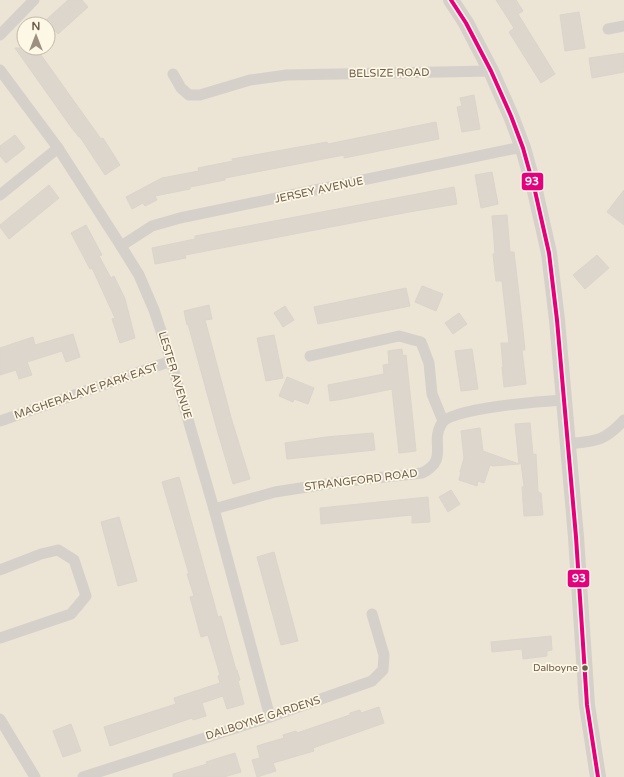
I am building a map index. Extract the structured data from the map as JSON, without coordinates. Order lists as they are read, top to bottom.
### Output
{
  "streets": {
    "street": [
      "BELSIZE ROAD",
      "JERSEY AVENUE",
      "LESTER AVENUE",
      "MAGHERALAVE PARK EAST",
      "STRANGFORD ROAD",
      "DALBOYNE GARDENS"
    ]
  },
  "crossings": [
    ["JERSEY AVENUE", "LESTER AVENUE"],
    ["LESTER AVENUE", "MAGHERALAVE PARK EAST"],
    ["LESTER AVENUE", "STRANGFORD ROAD"],
    ["LESTER AVENUE", "DALBOYNE GARDENS"]
  ],
  "places": ["Dalboyne"],
  "lines": ["transit line 93"],
  "north": "top"
}
